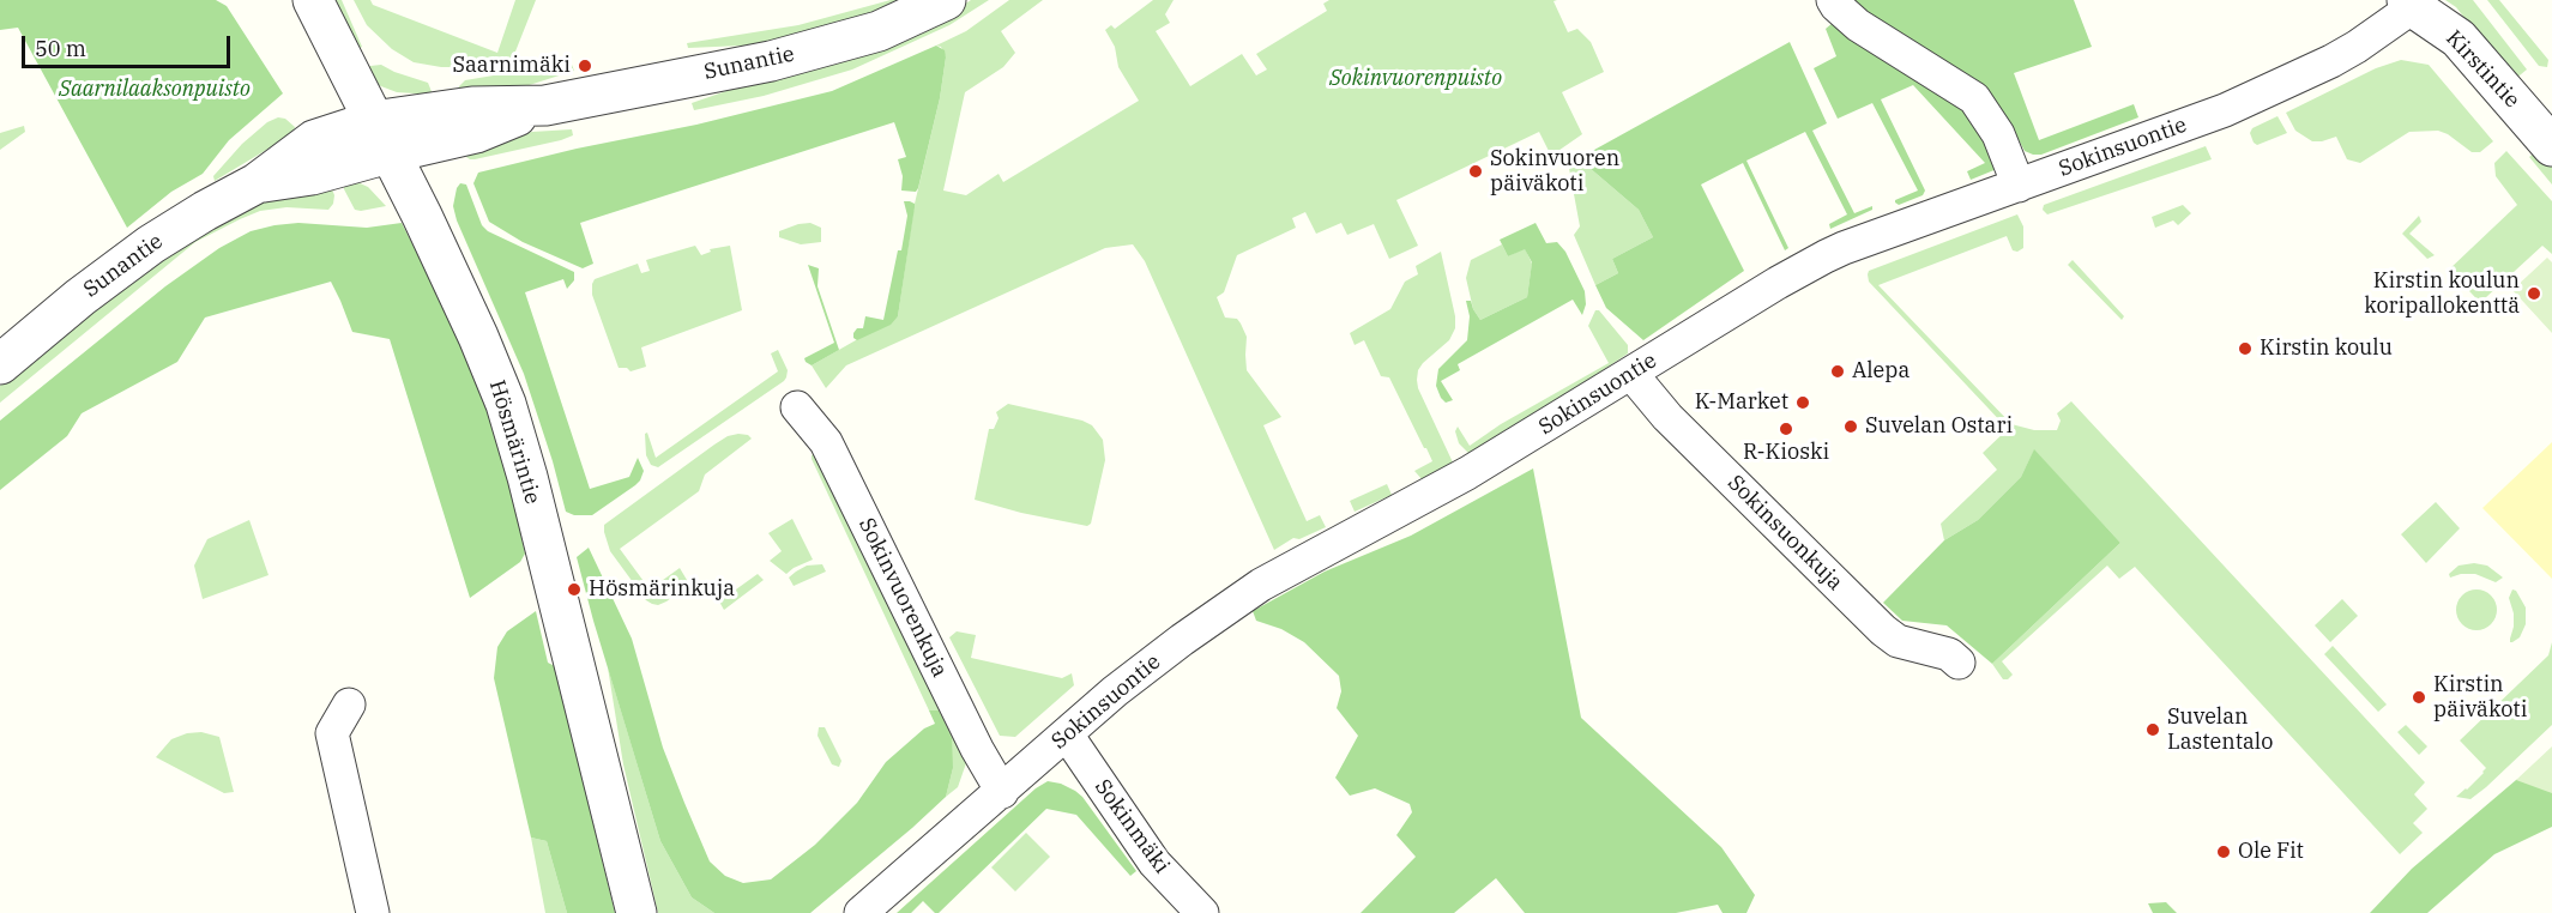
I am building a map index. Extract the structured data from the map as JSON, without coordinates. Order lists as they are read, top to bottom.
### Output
{
  "streets": {
    "street": [
      "Sunantie",
      "Kirstintie",
      "Sokinsuontie",
      "Hösmärintie",
      "Sokinsuonkuja",
      "Sokinvuorenkuja",
      "Sokinmäki"
    ]
  },
  "crossings": [
    ["Sunantie", "Hösmärintie"],
    ["Kirstintie", "Sokinsuontie"],
    ["Sokinsuontie", "Sokinsuonkuja"],
    ["Sokinsuontie", "Sokinvuorenkuja"],
    ["Sokinsuontie", "Sokinmäki"]
  ],
  "parks": ["Sokinvuorenpuisto", "Saarnilaaksonpuisto"],
  "places": [
    "Saarnimäki",
    "Sokinvuoren päiväkoti",
    "Kirstin koulun koripallokenttä",
    "Kirstin koulu",
    "Alepa",
    "K-Market",
    "Suvelan Ostari",
    "R-Kioski",
    "Hösmärinkuja",
    "Kirstin päiväkoti",
    "Suvelan Lastentalo",
    "Ole Fit"
  ],
  "scale_bar": "50 m"
}
